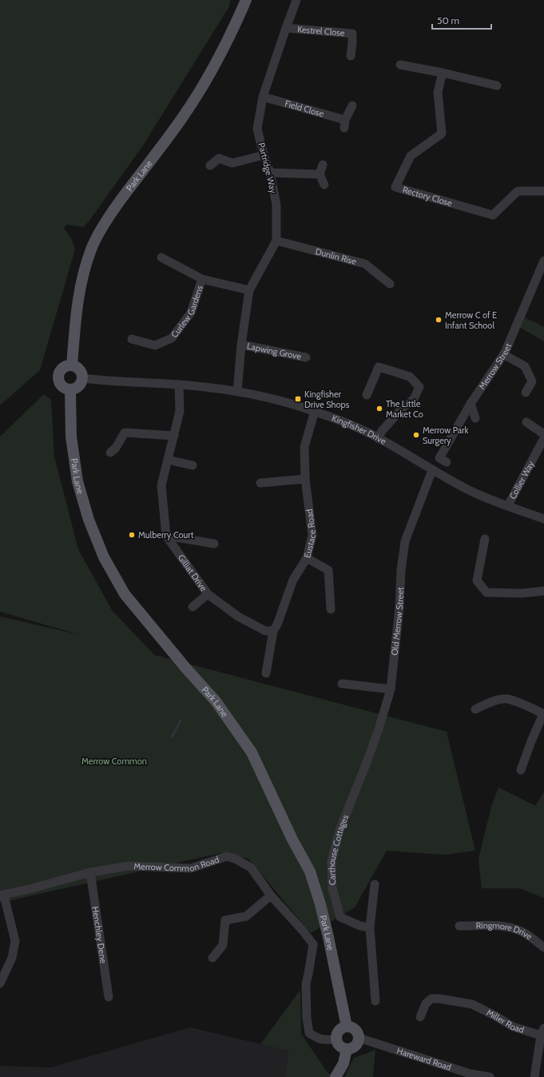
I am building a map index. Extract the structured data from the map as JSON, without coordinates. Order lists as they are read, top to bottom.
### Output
{
  "streets": {
    "main road": ["Park Lane"],
    "street": [
      "Kestrel Close",
      "Field Close",
      "Partridge Way",
      "Rectory Close",
      "Dunlin Rise",
      "Curlew Gardens",
      "Lapwing Grove",
      "Merrow Street",
      "Kingfisher Drive",
      "Collier Way",
      "Eustace Road",
      "Gilliat Drive",
      "Old Merrow Street",
      "Carthouse Cottages",
      "Merrow Common Road",
      "Ringmore Drive",
      "Henchley Dene",
      "Miller Road",
      "Hareward Road"
    ]
  },
  "crossings": [
    ["Kestrel Close", "Partridge Way"],
    ["Field Close", "Partridge Way"],
    ["Partridge Way", "Dunlin Rise"],
    ["Partridge Way", "Curlew Gardens"],
    ["Partridge Way", "Lapwing Grove"],
    ["Partridge Way", "Kingfisher Drive"],
    ["Park Lane", "Kingfisher Drive"],
    ["Park Lane", "Merrow Common Road"],
    ["Park Lane", "Hareward Road"],
    ["Kingfisher Drive", "Collier Way"],
    ["Kingfisher Drive", "Eustace Road"],
    ["Kingfisher Drive", "Old Merrow Street"],
    ["Eustace Road", "Gilliat Drive"],
    ["Old Merrow Street", "Carthouse Cottages"],
    ["Merrow Common Road", "Henchley Dene"],
    ["Merrow Common Road", "Hareward Road"]
  ],
  "parks": ["Merrow Common"],
  "places": {
    "other": [
      "Merrow C of E Infant School",
      "The Little Market Co",
      "Merrow Park Surgery",
      "Mulberry Court"
    ],
    "transit": ["Kingfisher Drive Shops"]
  },
  "scale_bar": "50 m"
}
